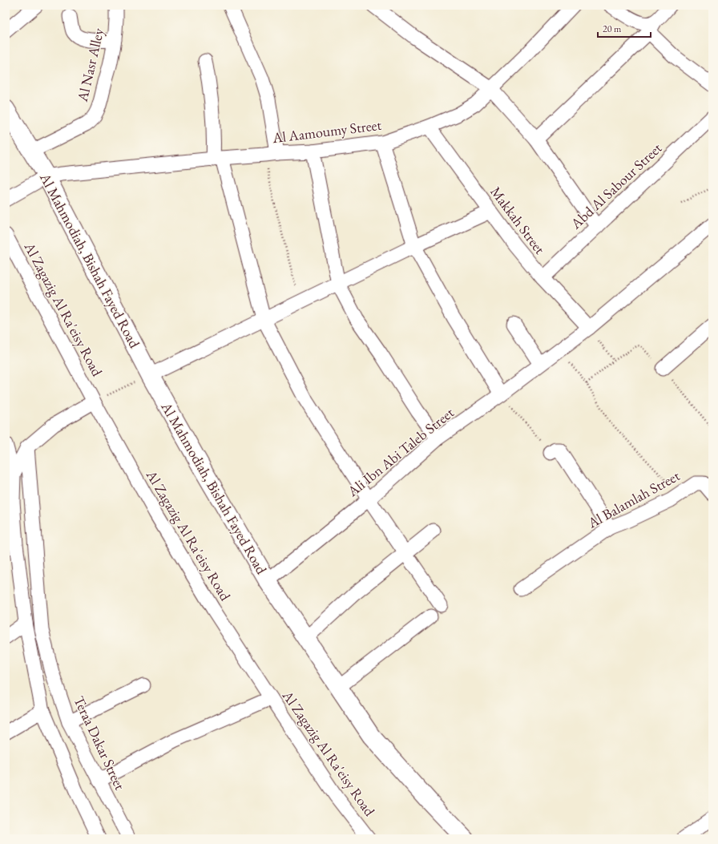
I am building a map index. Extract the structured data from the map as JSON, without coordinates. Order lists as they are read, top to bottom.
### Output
{
  "streets": {
    "street": [
      "Al Nasr Alley",
      "Al Aamoumy Street",
      "Abd Al Sabour Street",
      "Makkah Street",
      "Al Mahmodiah, Bishah Fayed Road",
      "Al Zagazig Al Ra'eisy Road",
      "Ali Ibn Abi Taleb Street",
      "Al Balamlah Street",
      "Teraa Dakar Street"
    ]
  },
  "crossings": [
    ["Al Nasr Alley", "Al Mahmodiah, Bishah Fayed Road"],
    ["Al Aamoumy Street", "Makkah Street"],
    ["Al Aamoumy Street", "Al Mahmodiah, Bishah Fayed Road"],
    ["Abd Al Sabour Street", "Makkah Street"],
    ["Makkah Street", "Ali Ibn Abi Taleb Street"],
    ["Al Mahmodiah, Bishah Fayed Road", "Ali Ibn Abi Taleb Street"]
  ],
  "scale_bar": "20 m"
}
